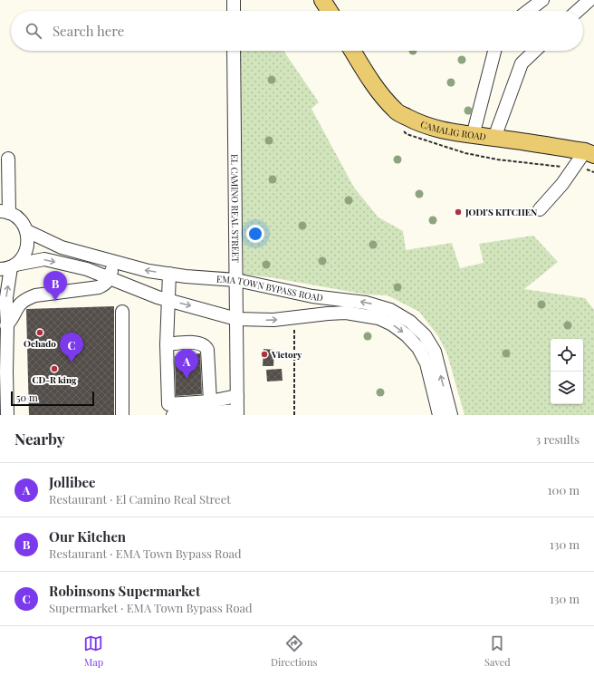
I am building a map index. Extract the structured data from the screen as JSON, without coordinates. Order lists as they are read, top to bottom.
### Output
{
  "streets": {
    "main road": ["CAMALIG ROAD"],
    "street": ["EL CAMINO REAL STREET", "EMA TOWN BYPASS ROAD"]
  },
  "crossings": [
    ["EL CAMINO REAL STREET", "EMA TOWN BYPASS ROAD"]
  ],
  "places": [
    "JODI'S KITCHEN",
    "Ochado",
    "Victory",
    "CD-R king"
  ],
  "scale_bar": "50 m",
  "page": {
    "search": "Search here",
    "pins": ["B", "C", "A"],
    "scale": "50 m",
    "heading": ["Nearby", "3 results"],
    "list": [
      {
        "mark": "A",
        "name": "Jollibee",
        "note": "Restaurant · El Camino Real Street",
        "value": "100 m"
      },
      {
        "mark": "B",
        "name": "Our Kitchen",
        "note": "Restaurant · EMA Town Bypass Road",
        "value": "130 m"
      },
      {
        "mark": "C",
        "name": "Robinsons Supermarket",
        "note": "Supermarket · EMA Town Bypass Road",
        "value": "130 m"
      }
    ],
    "nav": ["Map", "Directions", "Saved"]
  }
}
